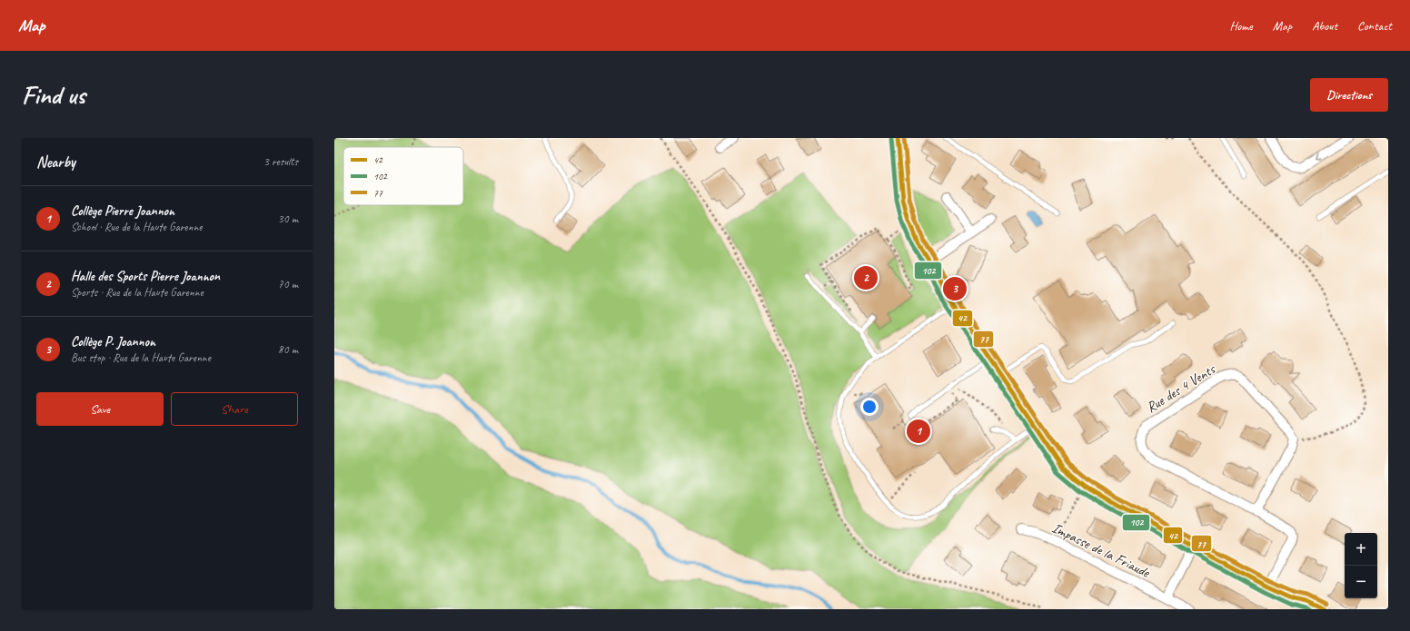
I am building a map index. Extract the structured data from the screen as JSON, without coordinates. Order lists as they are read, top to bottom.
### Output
{
  "streets": {
    "street": ["Rue des 4 Vents", "Impasse de la Friaude"]
  },
  "lines": ["transit line 42", "transit line 77", "transit line 102"],
  "legend": ["42", "102", "77"],
  "page": {
    "header": "Map",
    "nav": [
      "Home",
      "Map",
      "About",
      "Contact"
    ],
    "buttons": [
      "Directions",
      ["Save", "Share"]
    ],
    "title": "Find us",
    "heading": ["Nearby", "3 results"],
    "list": [
      {
        "mark": "1",
        "name": "Collège Pierre Joannon",
        "note": "School · Rue de la Haute Garenne",
        "value": "30 m"
      },
      {
        "mark": "2",
        "name": "Halle des Sports Pierre Joannon",
        "note": "Sports · Rue de la Haute Garenne",
        "value": "70 m"
      },
      {
        "mark": "3",
        "name": "Collège P. Joannon",
        "note": "Bus stop · Rue de la Haute Garenne",
        "value": "80 m"
      }
    ],
    "pins": ["2", "3", "1"],
    "map_buttons": ["+", "−"]
  }
}
